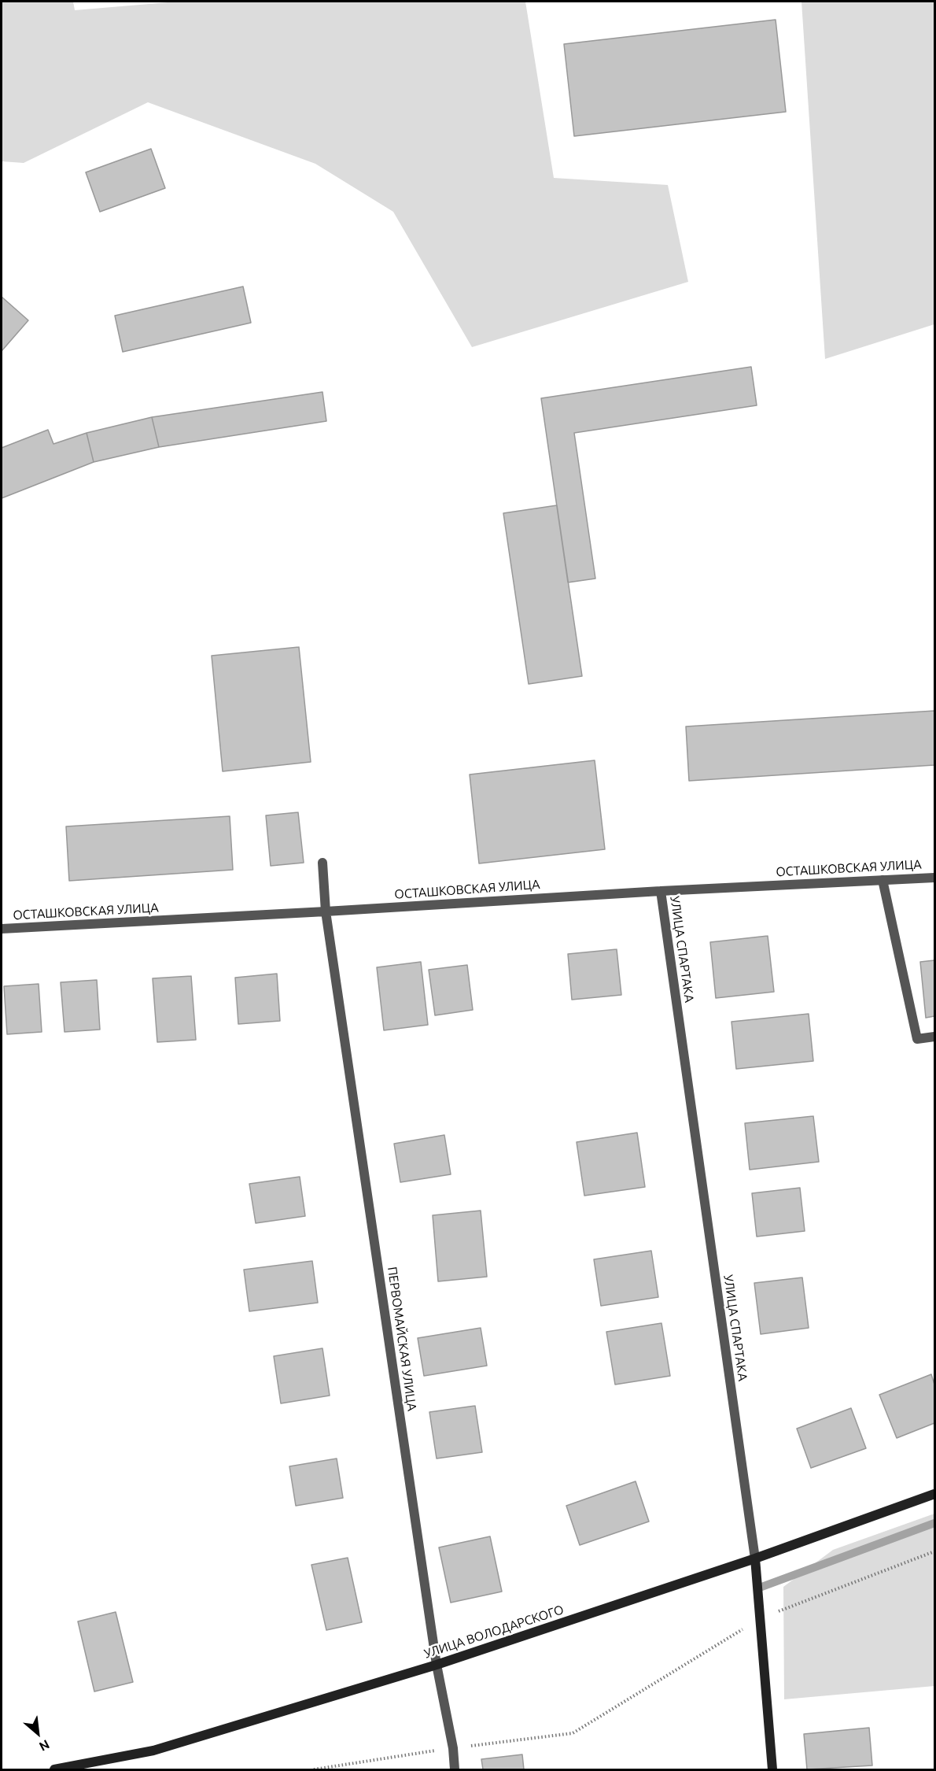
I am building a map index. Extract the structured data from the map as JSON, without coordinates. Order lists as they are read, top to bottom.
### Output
{
  "streets": {
    "street": [
      "ОСТАШКОВСКАЯ УЛИЦА",
      "УЛИЦА СПАРТАКА",
      "ПЕРВОМАЙСКАЯ УЛИЦА",
      "УЛИЦА ВОЛОДАРСКОГО"
    ]
  },
  "crossings": [
    ["ОСТАШКОВСКАЯ УЛИЦА", "УЛИЦА СПАРТАКА"],
    ["ОСТАШКОВСКАЯ УЛИЦА", "ПЕРВОМАЙСКАЯ УЛИЦА"],
    ["УЛИЦА СПАРТАКА", "УЛИЦА ВОЛОДАРСКОГО"],
    ["ПЕРВОМАЙСКАЯ УЛИЦА", "УЛИЦА ВОЛОДАРСКОГО"]
  ],
  "north": "bottom right"
}
